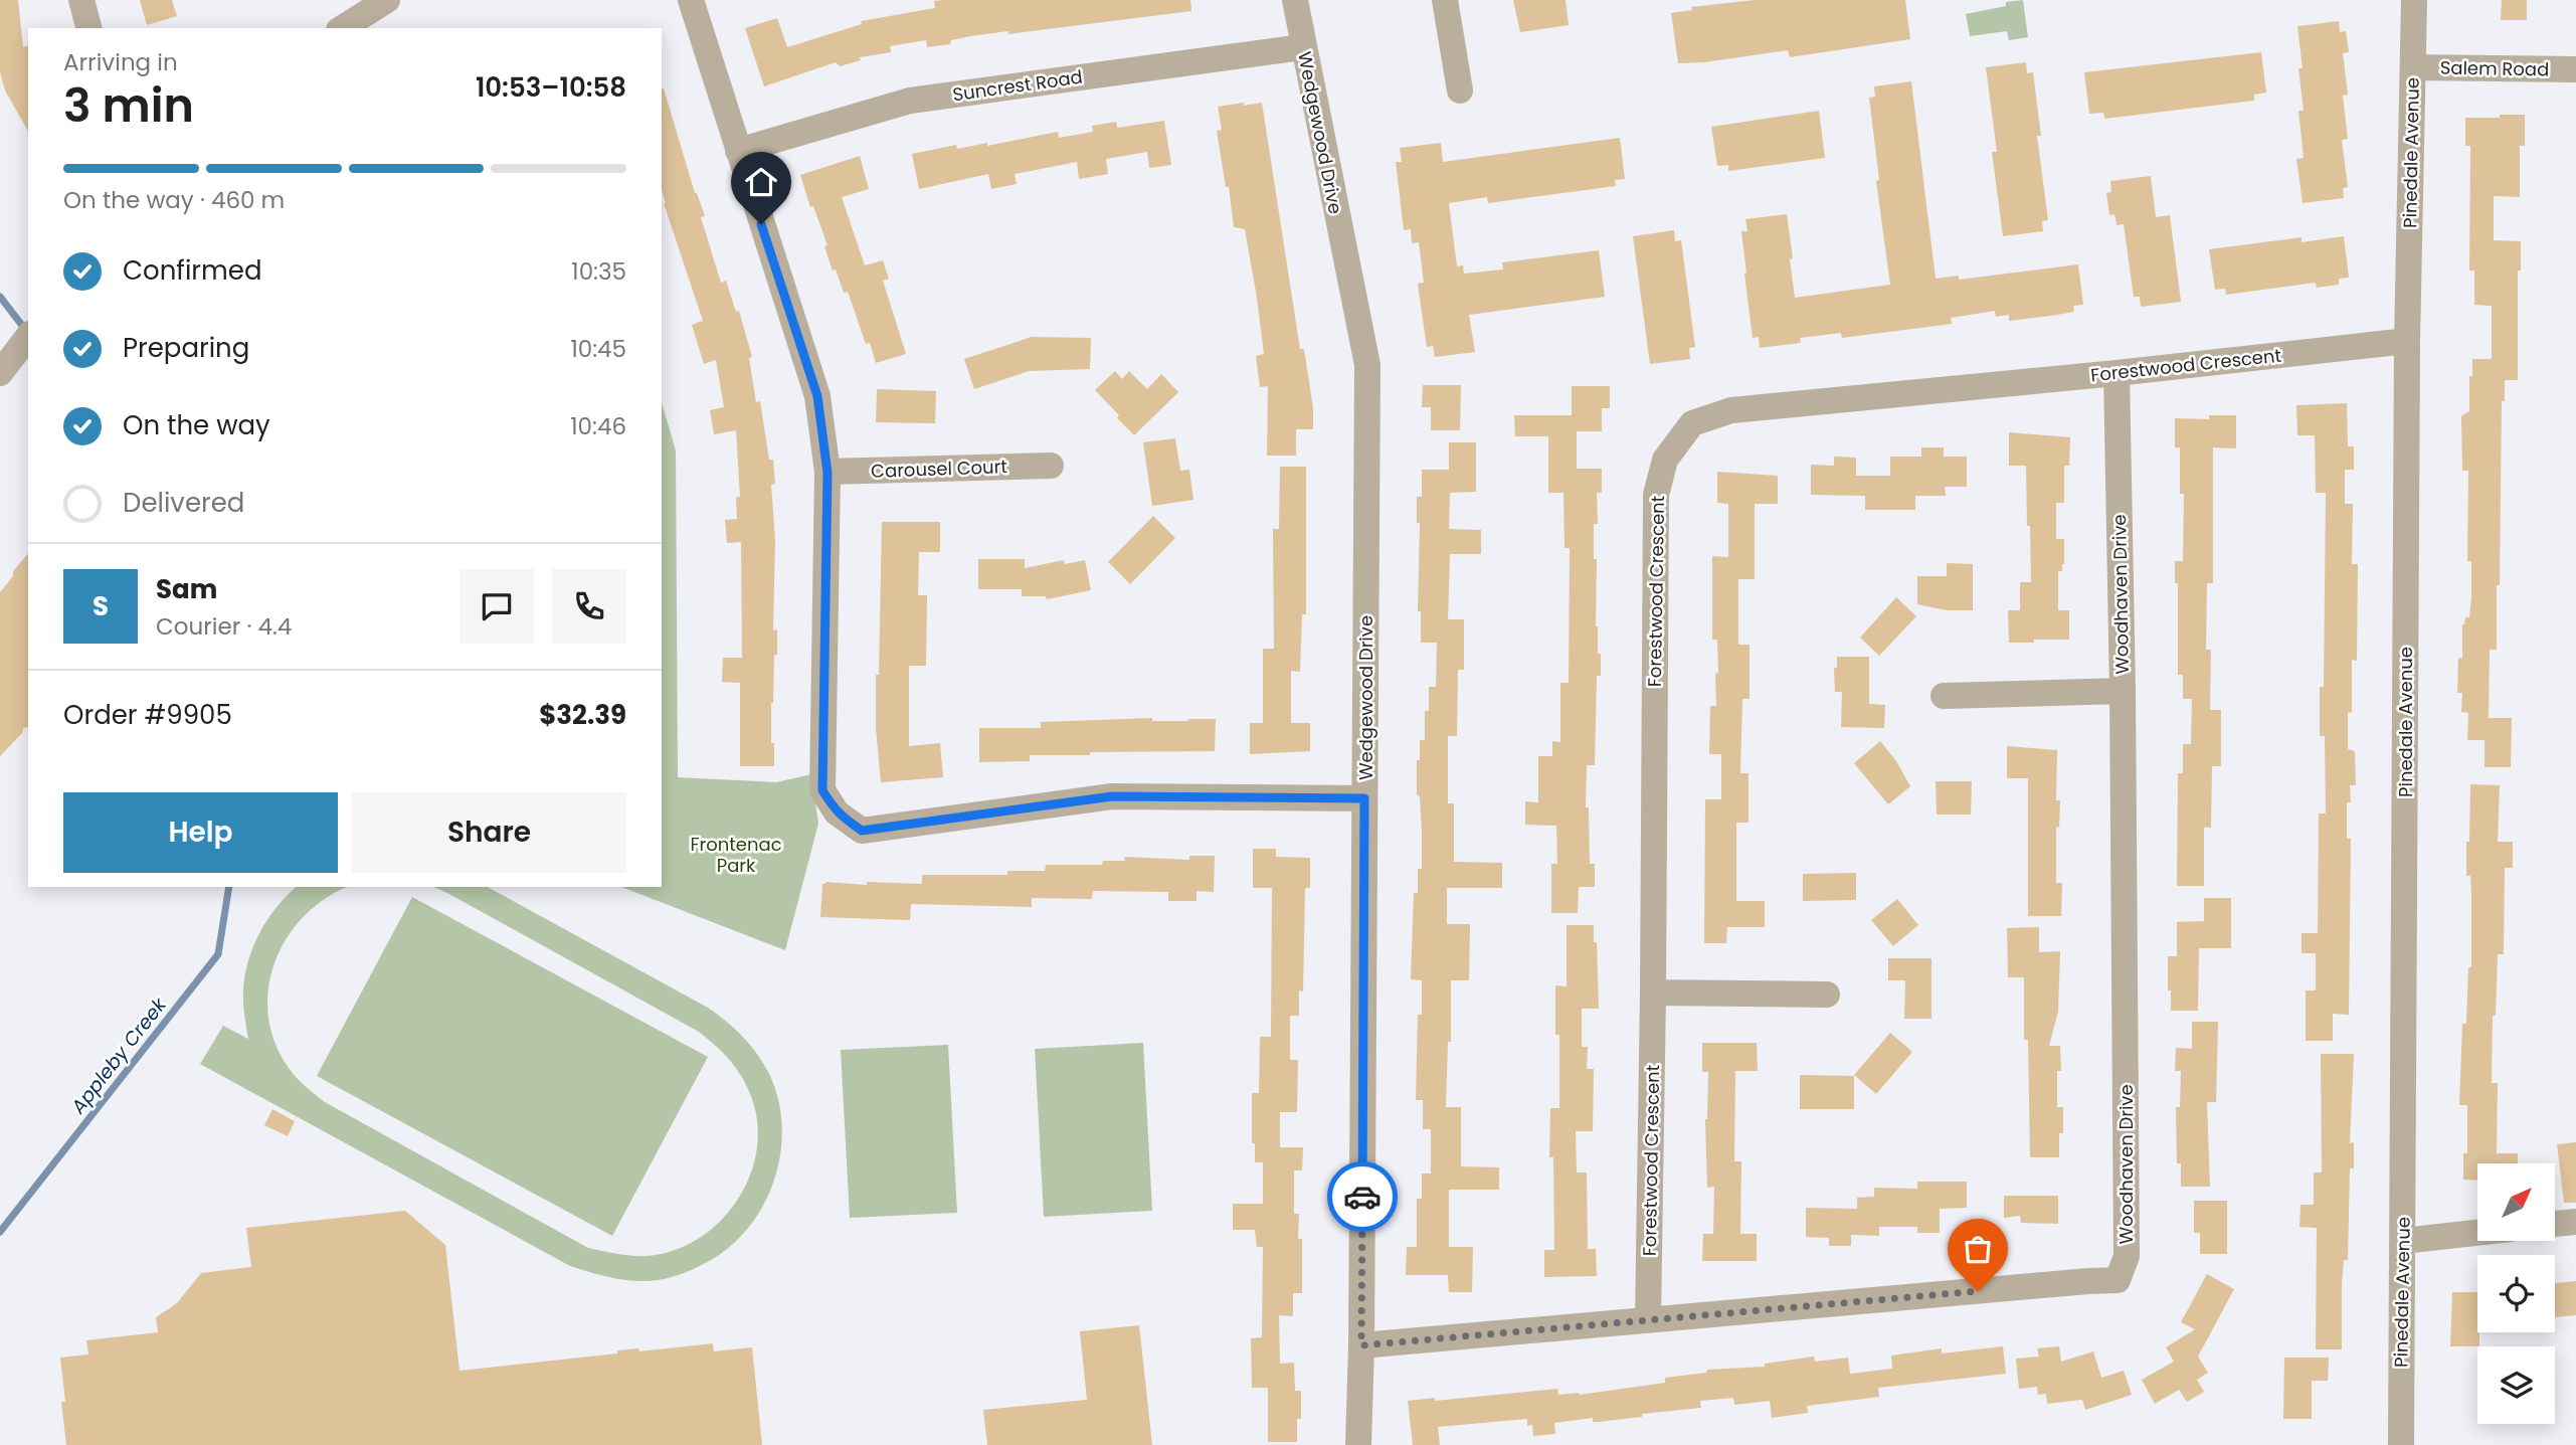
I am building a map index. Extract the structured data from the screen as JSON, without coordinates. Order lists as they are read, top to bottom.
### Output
{
  "streets": {
    "street": [
      "Salem Road",
      "Suncrest Road",
      "Wedgewood Drive",
      "Pinedale Avenue",
      "Forestwood Crescent",
      "Carousel Court",
      "Woodhaven Drive"
    ]
  },
  "crossings": [
    ["Salem Road", "Pinedale Avenue"],
    ["Suncrest Road", "Wedgewood Drive"],
    ["Wedgewood Drive", "Woodhaven Drive"],
    ["Pinedale Avenue", "Forestwood Crescent"],
    ["Forestwood Crescent", "Woodhaven Drive"]
  ],
  "water": ["Appleby Creek"],
  "parks": ["Frontenac Park"],
  "north": "top right",
  "page": {
    "heading": ["3 min", "Arriving in", "10:53–10:58"],
    "panel": [
      "Sam",
      "Courier · 4.4",
      "Order #9905",
      "$32.39"
    ],
    "bar": "On the way · 460 m",
    "list": [
      ["Confirmed", "10:35"],
      ["Preparing", "10:45"],
      ["On the way", "10:46"],
      "Delivered"
    ],
    "round": "S",
    "buttons": ["Help", "Share"]
  }
}
